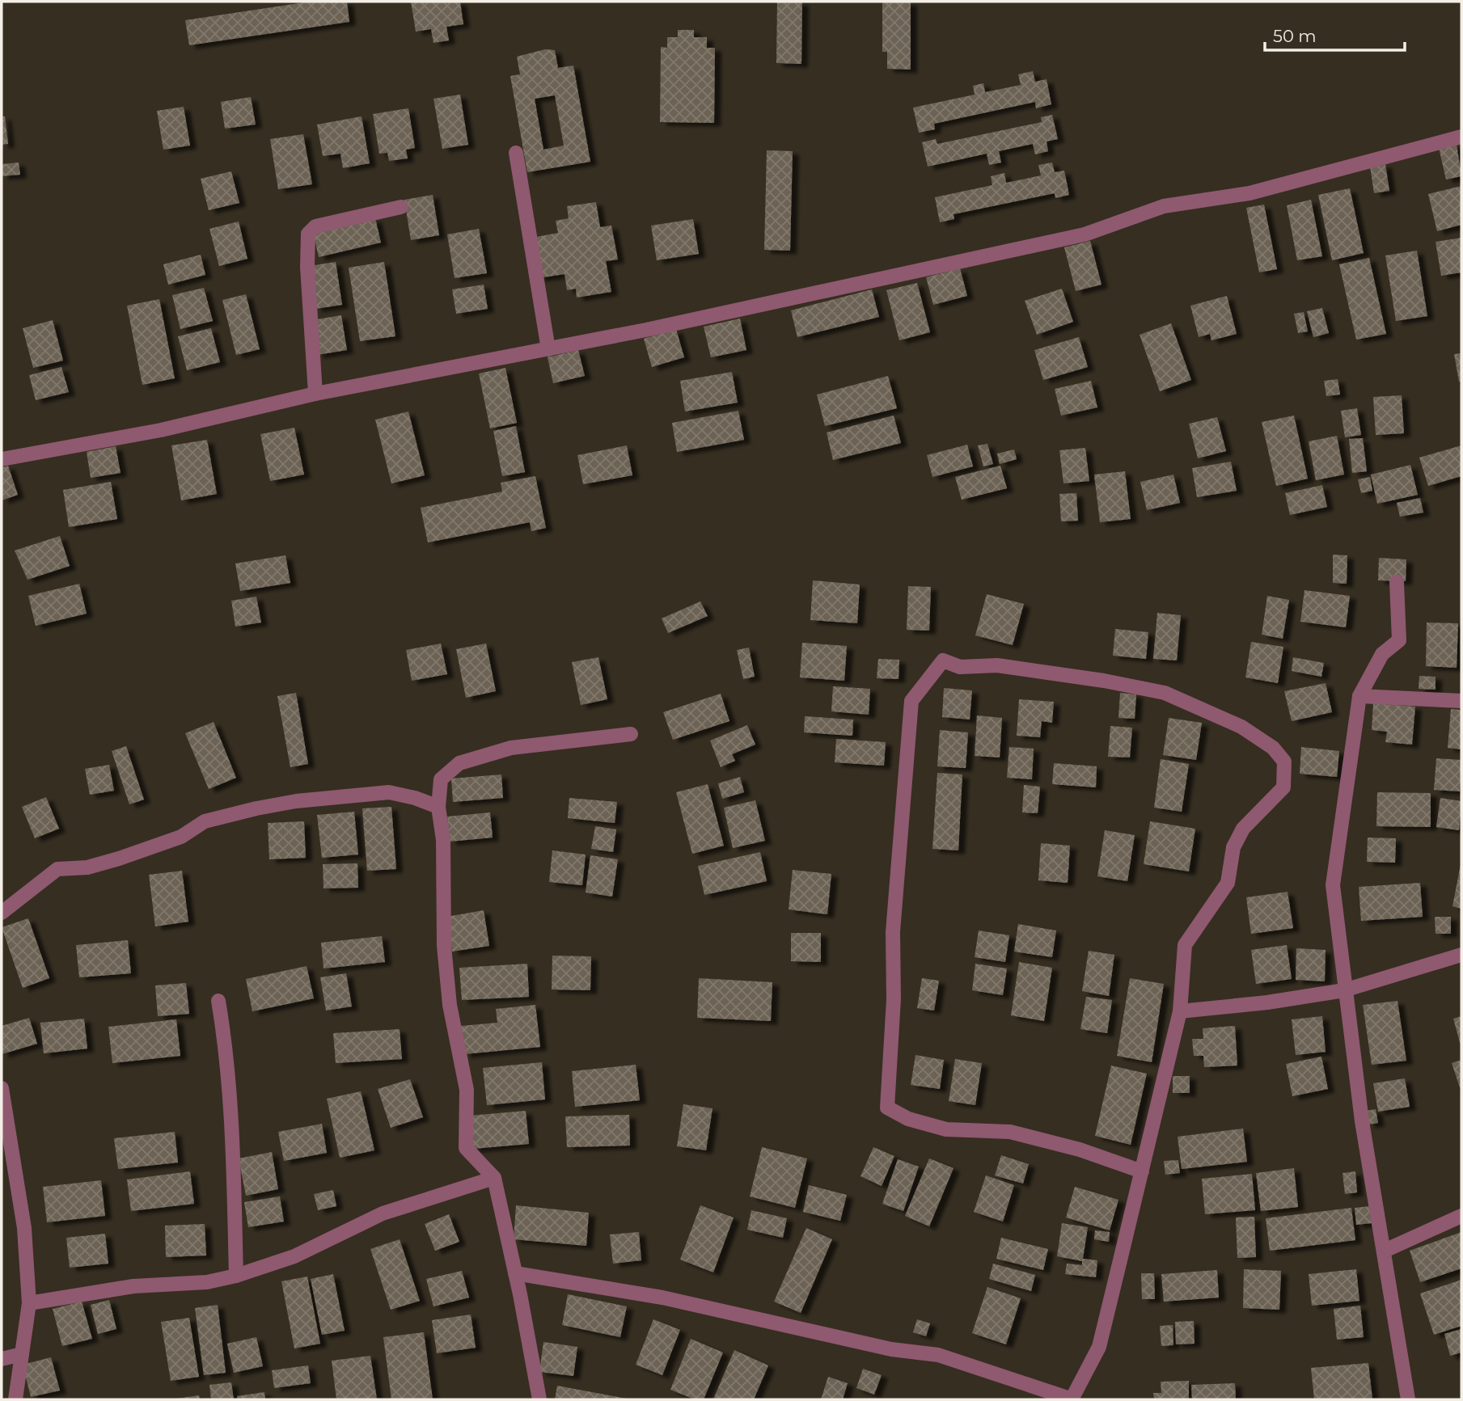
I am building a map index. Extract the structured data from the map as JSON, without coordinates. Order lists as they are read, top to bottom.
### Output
{
  "scale_bar": "50 m"
}
